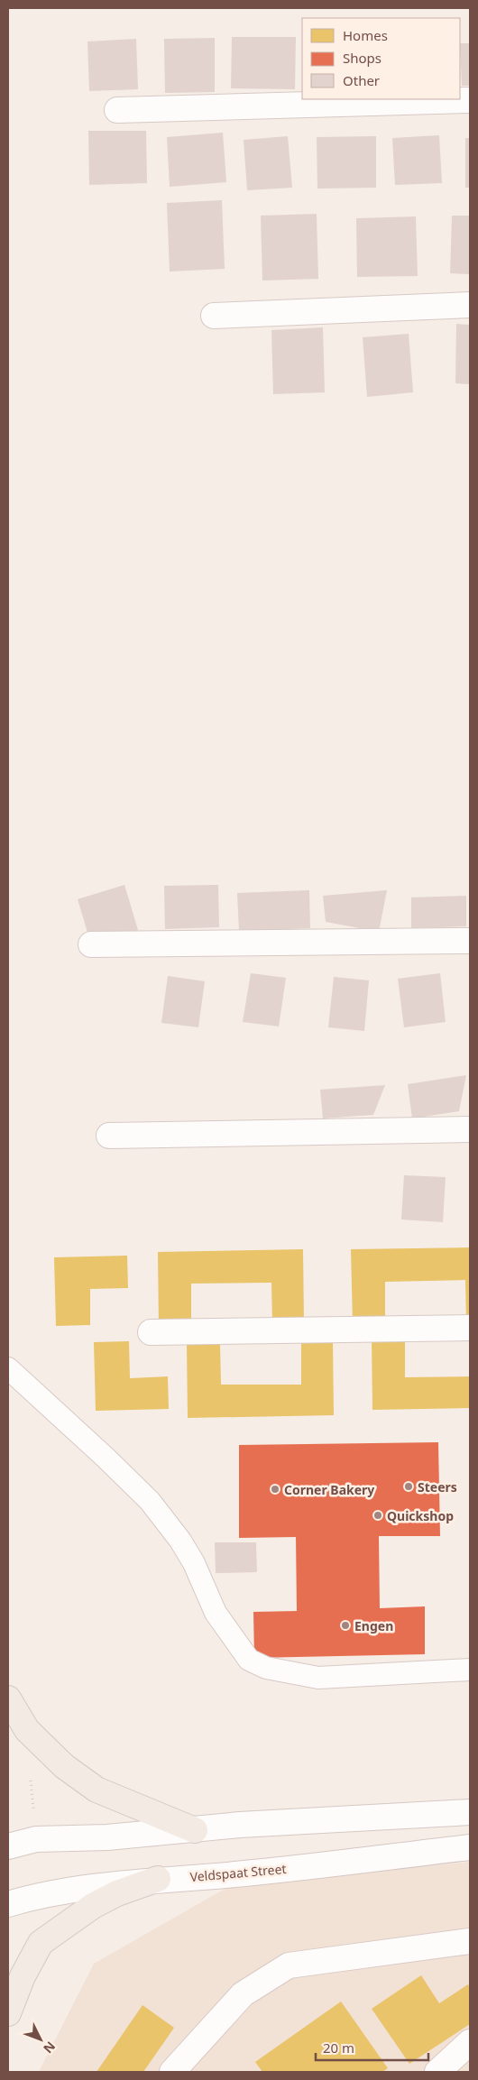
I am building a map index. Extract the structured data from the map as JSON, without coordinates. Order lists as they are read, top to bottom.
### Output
{
  "streets": {
    "street": ["Veldspaat Street"]
  },
  "places": [
    "Steers",
    "Corner Bakery",
    "Quickshop",
    "Engen"
  ],
  "legend": ["Homes", "Shops", "Other"],
  "scale_bar": "20 m",
  "north": "bottom right"
}
